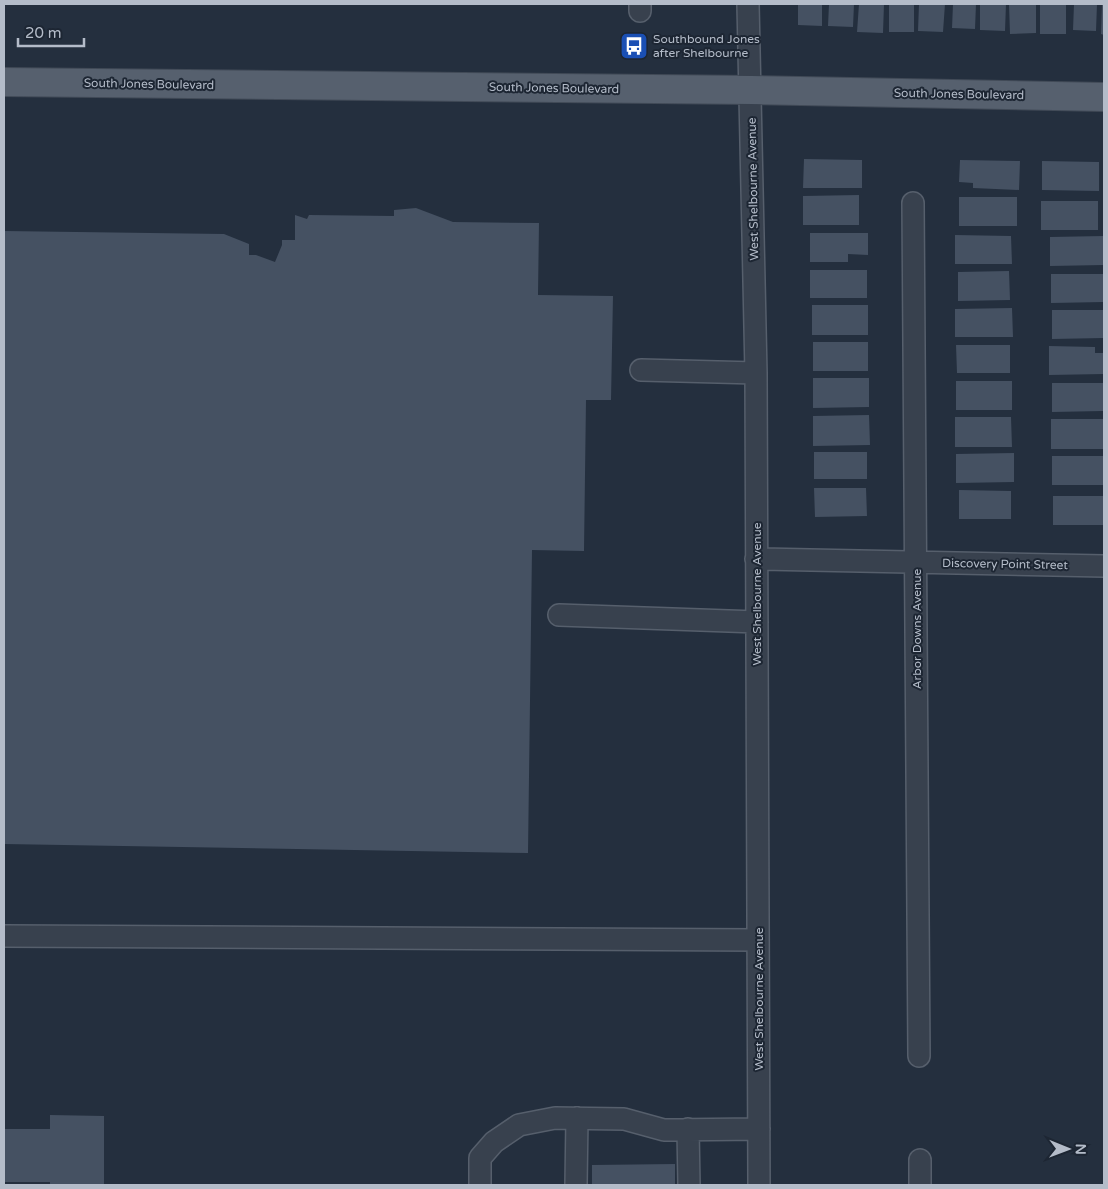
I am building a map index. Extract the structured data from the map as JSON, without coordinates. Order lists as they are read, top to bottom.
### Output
{
  "streets": {
    "main road": ["South Jones Boulevard"],
    "street": ["West Shelbourne Avenue", "Discovery Point Street", "Arbor Downs Avenue"]
  },
  "crossings": [
    ["South Jones Boulevard", "West Shelbourne Avenue"],
    ["West Shelbourne Avenue", "Discovery Point Street"],
    ["Discovery Point Street", "Arbor Downs Avenue"]
  ],
  "places": {
    "bus stop": ["Southbound Jones after Shelbourne"]
  },
  "scale_bar": "20 m",
  "north": "right"
}
